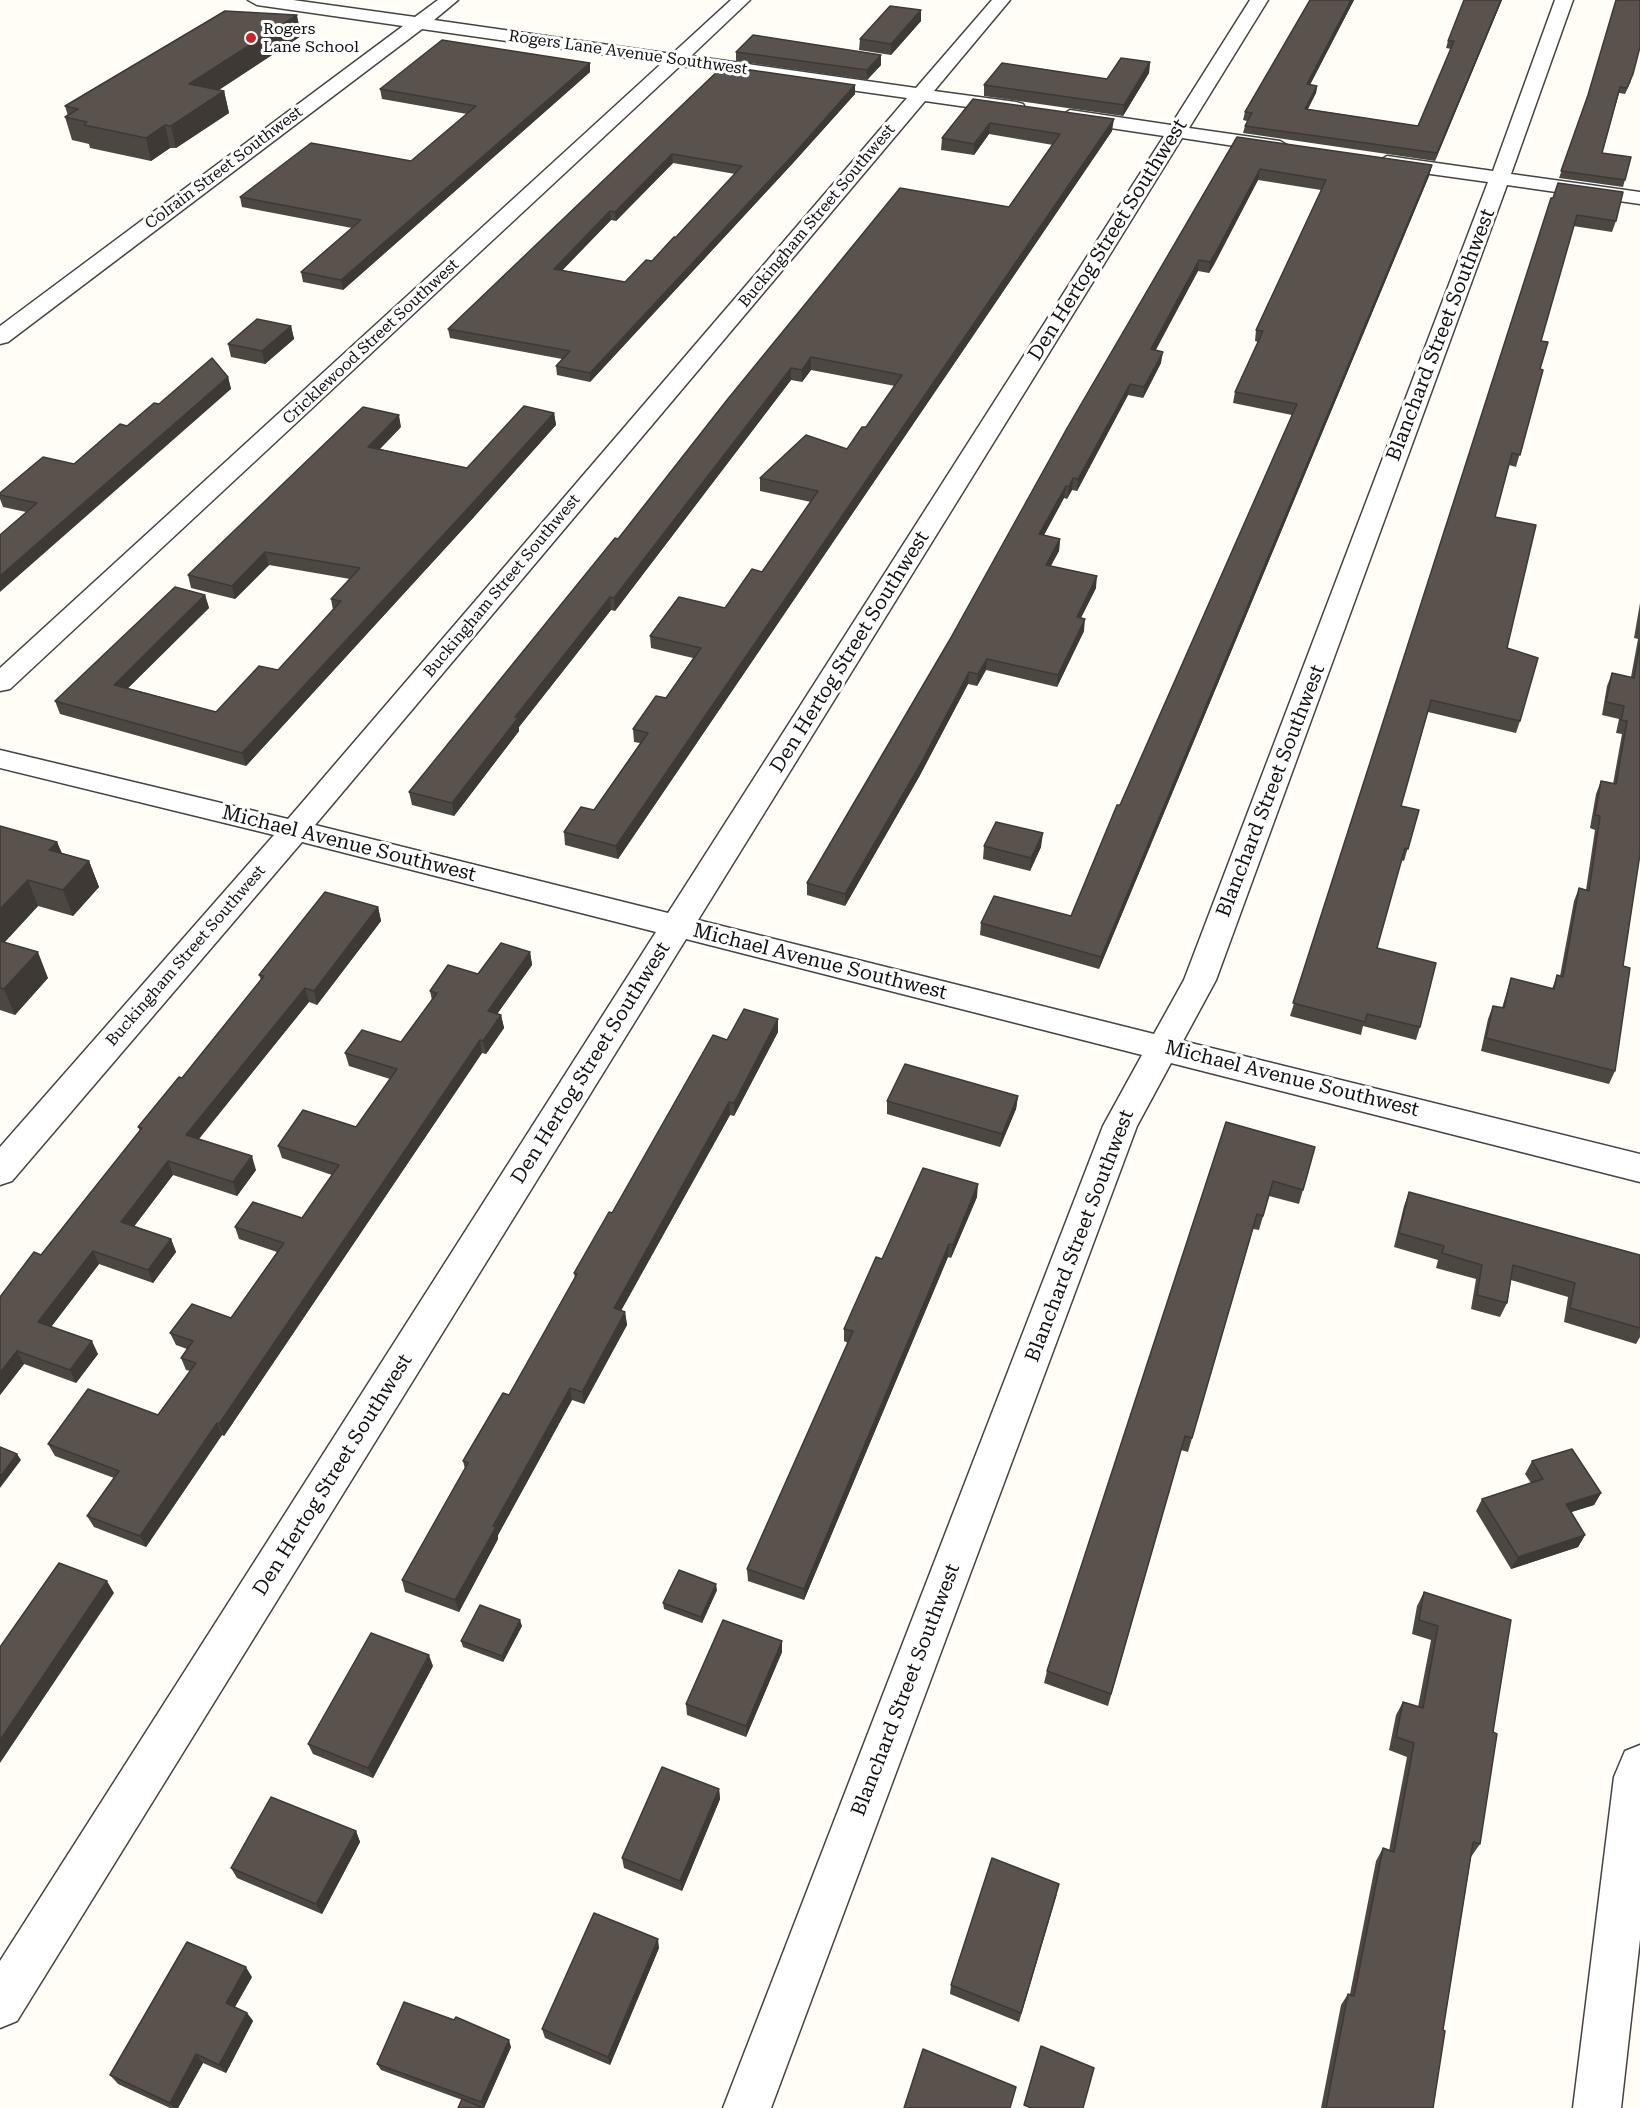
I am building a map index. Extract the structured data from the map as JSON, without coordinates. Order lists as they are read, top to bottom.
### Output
{
  "streets": {
    "street": [
      "Rogers Lane Avenue Southwest",
      "Colrain Street Southwest",
      "Buckingham Street Southwest",
      "Den Hertog Street Southwest",
      "Blanchard Street Southwest",
      "Cricklewood Street Southwest",
      "Michael Avenue Southwest"
    ]
  },
  "crossings": [
    ["Rogers Lane Avenue Southwest", "Colrain Street Southwest"],
    ["Rogers Lane Avenue Southwest", "Buckingham Street Southwest"],
    ["Rogers Lane Avenue Southwest", "Den Hertog Street Southwest"],
    ["Rogers Lane Avenue Southwest", "Cricklewood Street Southwest"],
    ["Buckingham Street Southwest", "Michael Avenue Southwest"],
    ["Den Hertog Street Southwest", "Michael Avenue Southwest"],
    ["Blanchard Street Southwest", "Michael Avenue Southwest"]
  ],
  "places": ["Rogers Lane School"]
}
